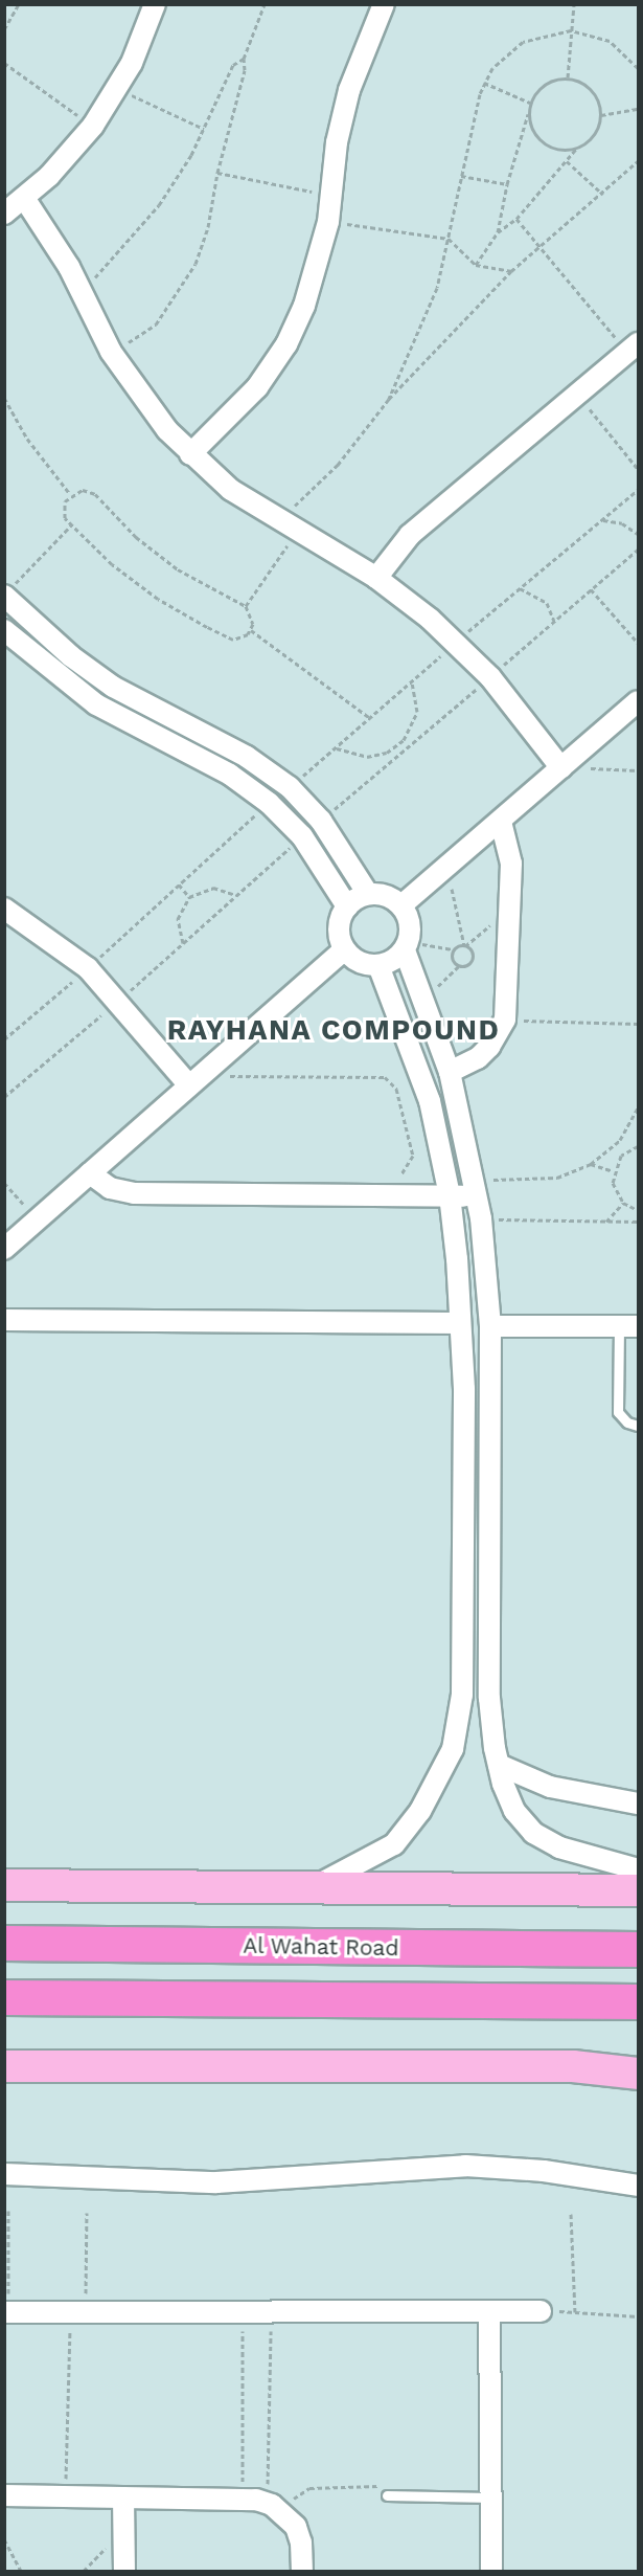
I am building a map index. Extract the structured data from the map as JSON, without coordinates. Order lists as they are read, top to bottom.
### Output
{
  "streets": {
    "highway": ["Al Wahat Road"]
  },
  "districts": ["RAYHANA COMPOUND"]
}
